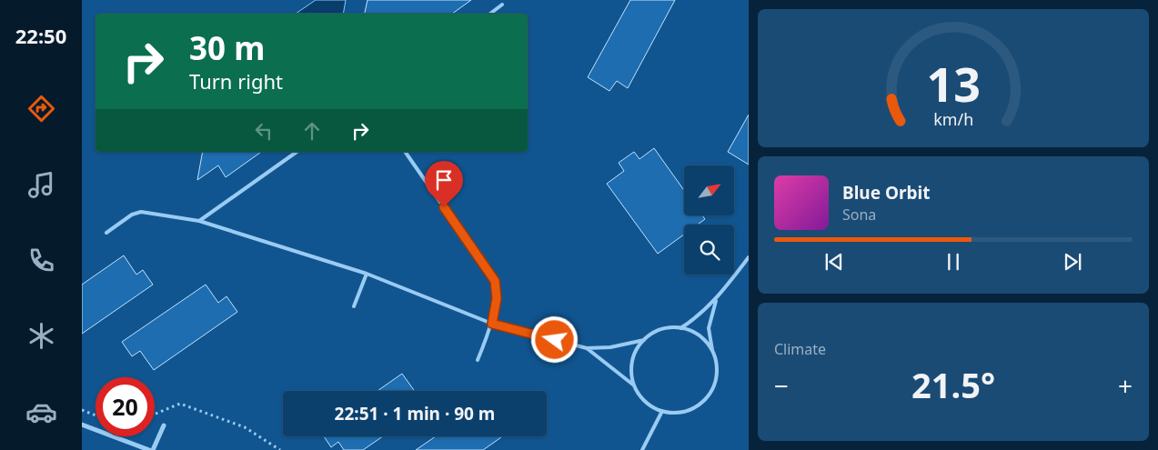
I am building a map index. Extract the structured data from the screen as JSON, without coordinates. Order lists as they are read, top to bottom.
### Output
{
  "north": "top right",
  "page": {
    "tabs": "22:50",
    "turn": ["30 m", "Turn right"],
    "song": ["Blue Orbit", "Sona"],
    "tile": "Climate",
    "heat": ["−", "21.5°", "+"],
    "limit": "20",
    "trip": "22:51 · 1 min · 90 m",
    "gauge": ["13", "km/h"]
  }
}
